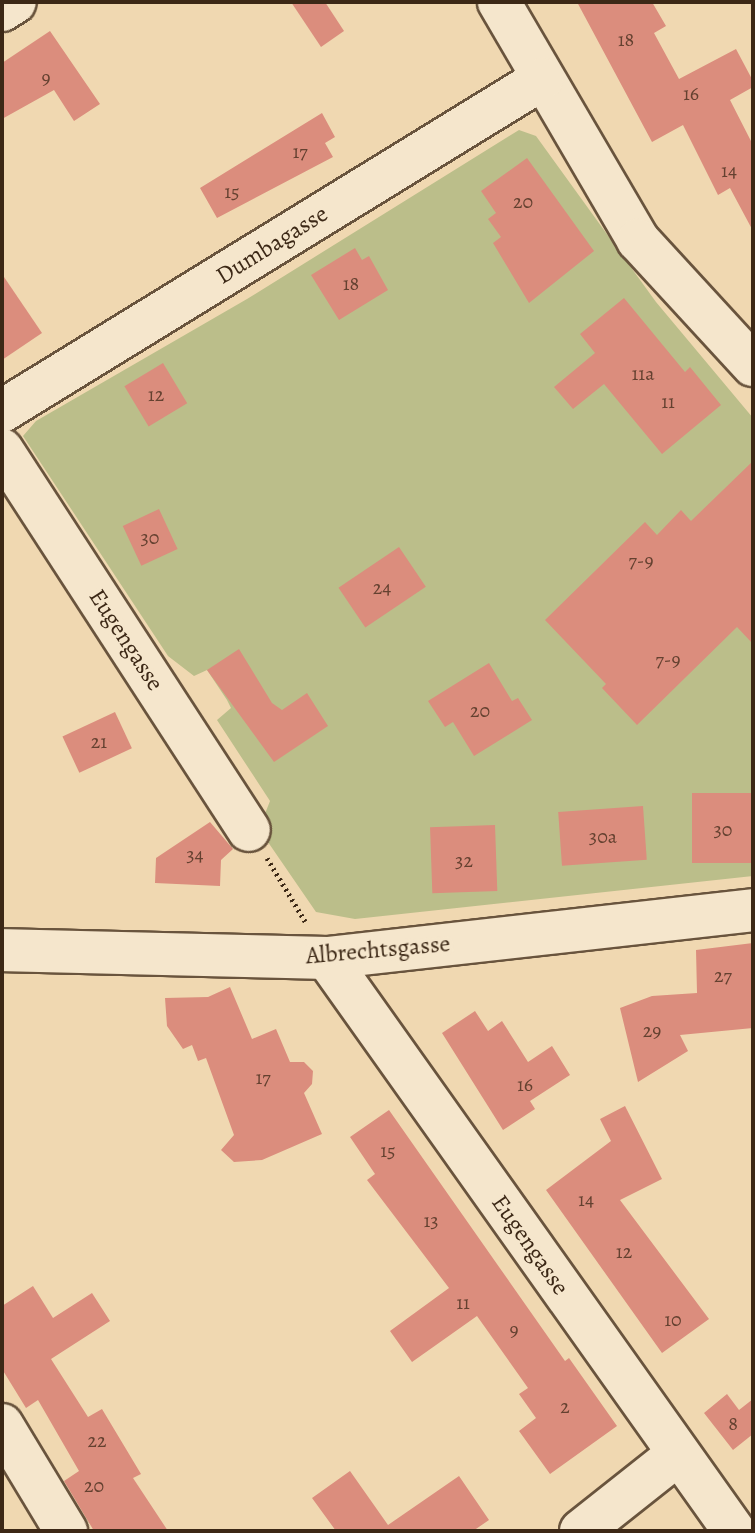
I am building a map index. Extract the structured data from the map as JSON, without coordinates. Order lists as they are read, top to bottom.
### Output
{
  "streets": {
    "street": ["Dumbagasse", "Eugengasse", "Albrechtsgasse"]
  },
  "crossings": [
    ["Eugengasse", "Albrechtsgasse"]
  ],
  "house_numbers": [
    "18",
    "9",
    "16",
    "17",
    "14",
    "15",
    "20",
    "18",
    "11a",
    "12",
    "11",
    "30",
    "7-9",
    "24",
    "7-9",
    "20",
    "21",
    "30",
    "30a",
    "34",
    "32",
    "27",
    "29",
    "17",
    "16",
    "15",
    "14",
    "13",
    "12",
    "11",
    "10",
    "9",
    "2",
    "8",
    "22",
    "20"
  ]
}
